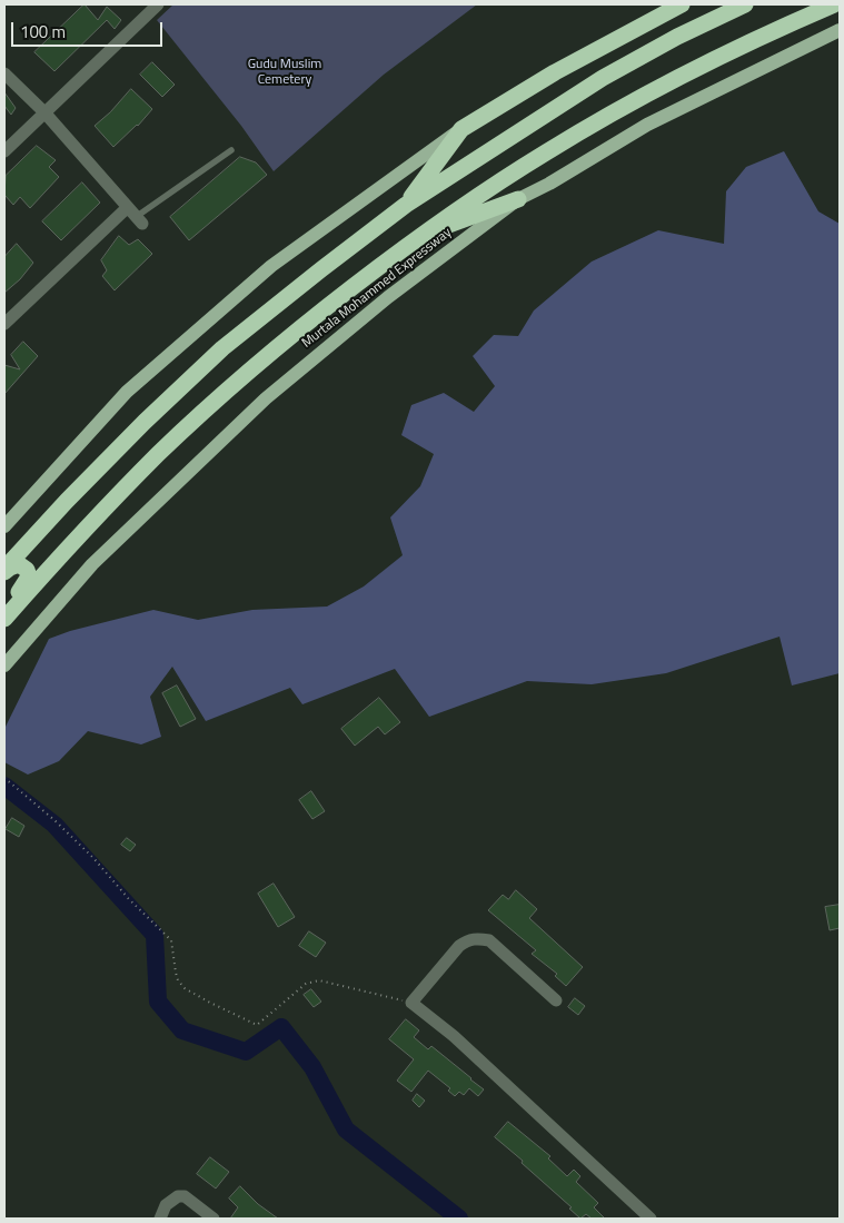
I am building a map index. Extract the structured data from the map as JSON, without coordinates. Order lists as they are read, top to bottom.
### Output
{
  "streets": {
    "highway": ["Murtala Mohammed Expressway"]
  },
  "parks": ["Gudu Muslim Cemetery"],
  "scale_bar": "100 m"
}
